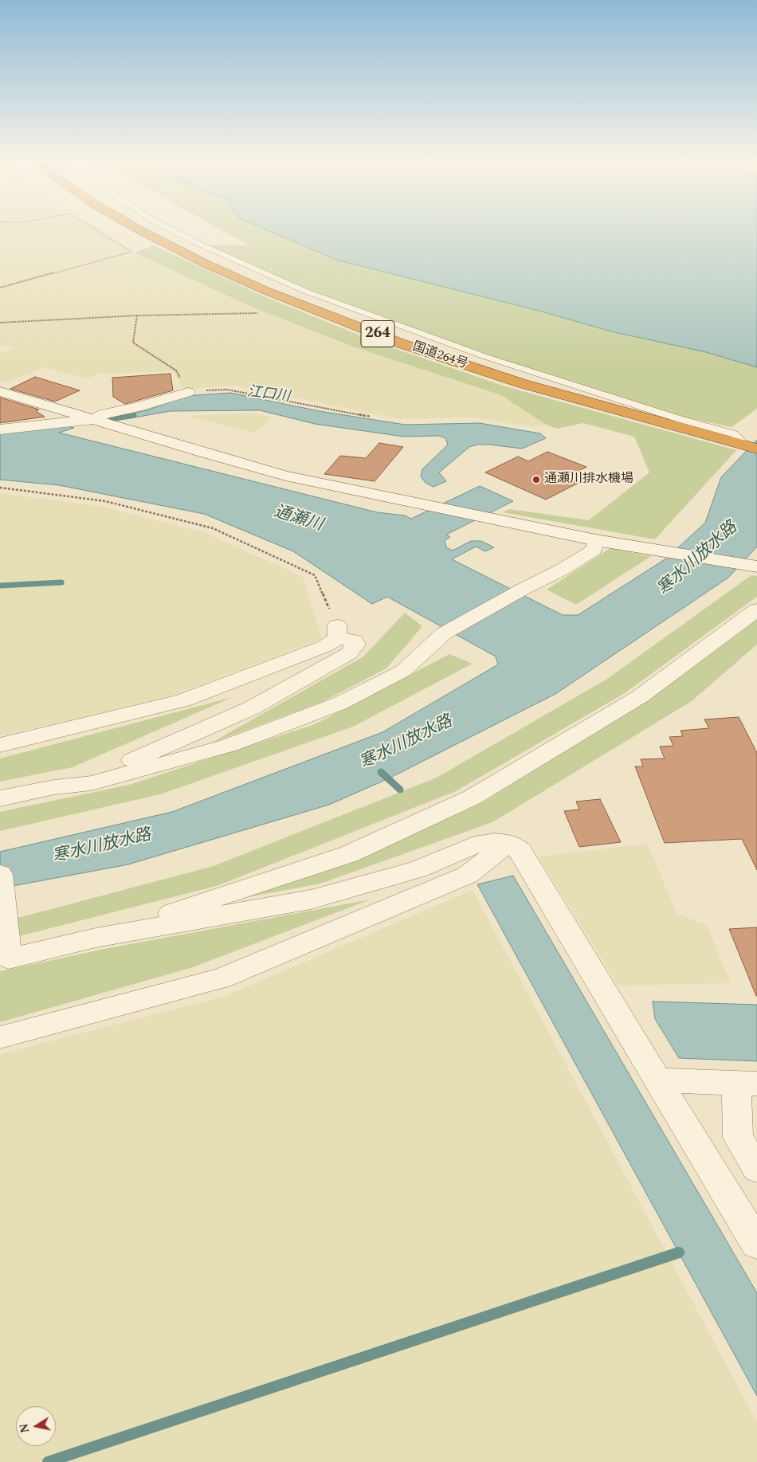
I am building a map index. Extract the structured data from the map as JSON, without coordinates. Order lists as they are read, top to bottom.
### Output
{
  "streets": {
    "highway": ["264", "国道264号"]
  },
  "water": ["江口川", "通瀬川", "寒水川放水路"],
  "places": ["通瀬川排水機場"],
  "north": "left"
}
